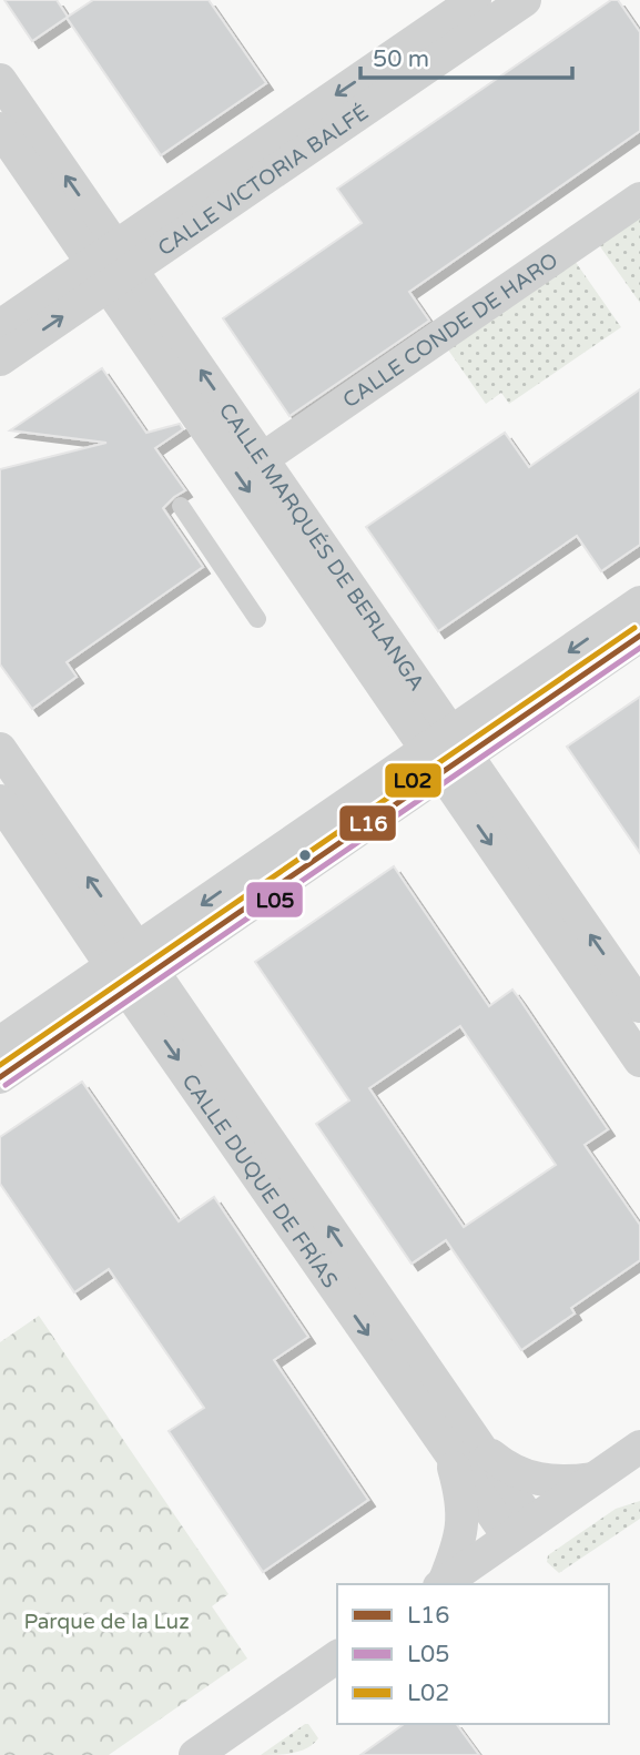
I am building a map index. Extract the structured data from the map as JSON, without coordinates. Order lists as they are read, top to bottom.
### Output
{
  "streets": {
    "street": [
      "CALLE VICTORIA BALFÉ",
      "CALLE CONDE DE HARO",
      "CALLE MARQUÉS DE BERLANGA",
      "CALLE DUQUE DE FRÍAS"
    ]
  },
  "crossings": [
    ["CALLE VICTORIA BALFÉ", "CALLE MARQUÉS DE BERLANGA"],
    ["CALLE CONDE DE HARO", "CALLE MARQUÉS DE BERLANGA"]
  ],
  "parks": ["Parque de la Luz"],
  "lines": ["transit line L02", "transit line L16", "transit line L05"],
  "legend": ["L16", "L05", "L02"],
  "scale_bar": "50 m"
}
